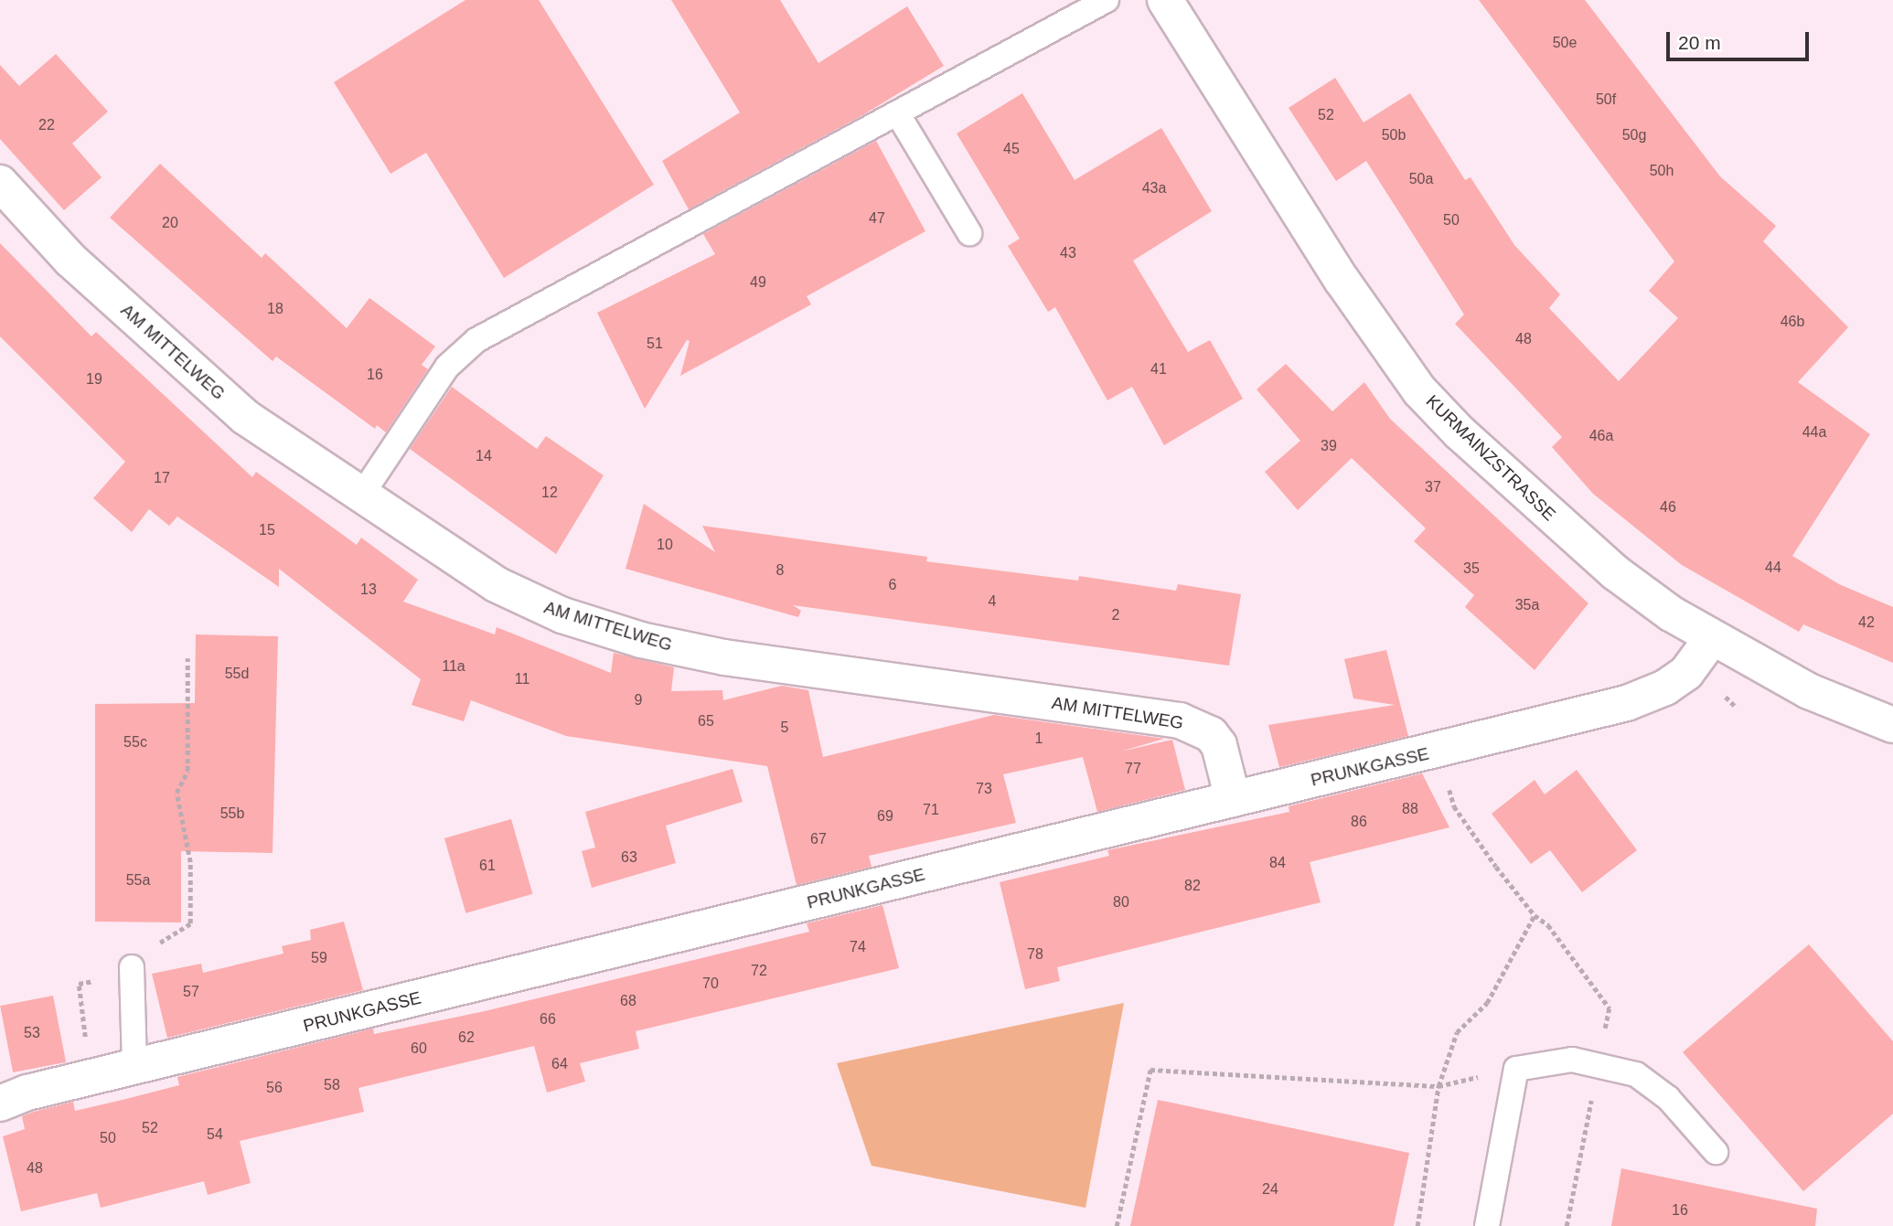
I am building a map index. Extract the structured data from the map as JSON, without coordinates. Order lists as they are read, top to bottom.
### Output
{
  "streets": {
    "street": ["AM MITTELWEG", "KURMAINZSTRASSE", "PRUNKGASSE"]
  },
  "crossings": [
    ["AM MITTELWEG", "PRUNKGASSE"],
    ["KURMAINZSTRASSE", "PRUNKGASSE"]
  ],
  "house_numbers": [
    "50e",
    "50f",
    "52",
    "22",
    "50b",
    "50g",
    "45",
    "50h",
    "50a",
    "43a",
    "47",
    "50",
    "20",
    "43",
    "49",
    "18",
    "46b",
    "48",
    "51",
    "41",
    "16",
    "19",
    "44a",
    "46a",
    "39",
    "14",
    "17",
    "37",
    "12",
    "46",
    "15",
    "10",
    "44",
    "35",
    "8",
    "6",
    "13",
    "4",
    "35a",
    "2",
    "42",
    "11a",
    "55d",
    "11",
    "9",
    "65",
    "5",
    "1",
    "55c",
    "77",
    "73",
    "88",
    "71",
    "55b",
    "69",
    "86",
    "67",
    "63",
    "84",
    "61",
    "55a",
    "82",
    "80",
    "74",
    "78",
    "59",
    "72",
    "70",
    "57",
    "68",
    "66",
    "53",
    "62",
    "60",
    "64",
    "58",
    "56",
    "52",
    "54",
    "50",
    "48",
    "24",
    "16"
  ],
  "scale_bar": "20 m"
}
